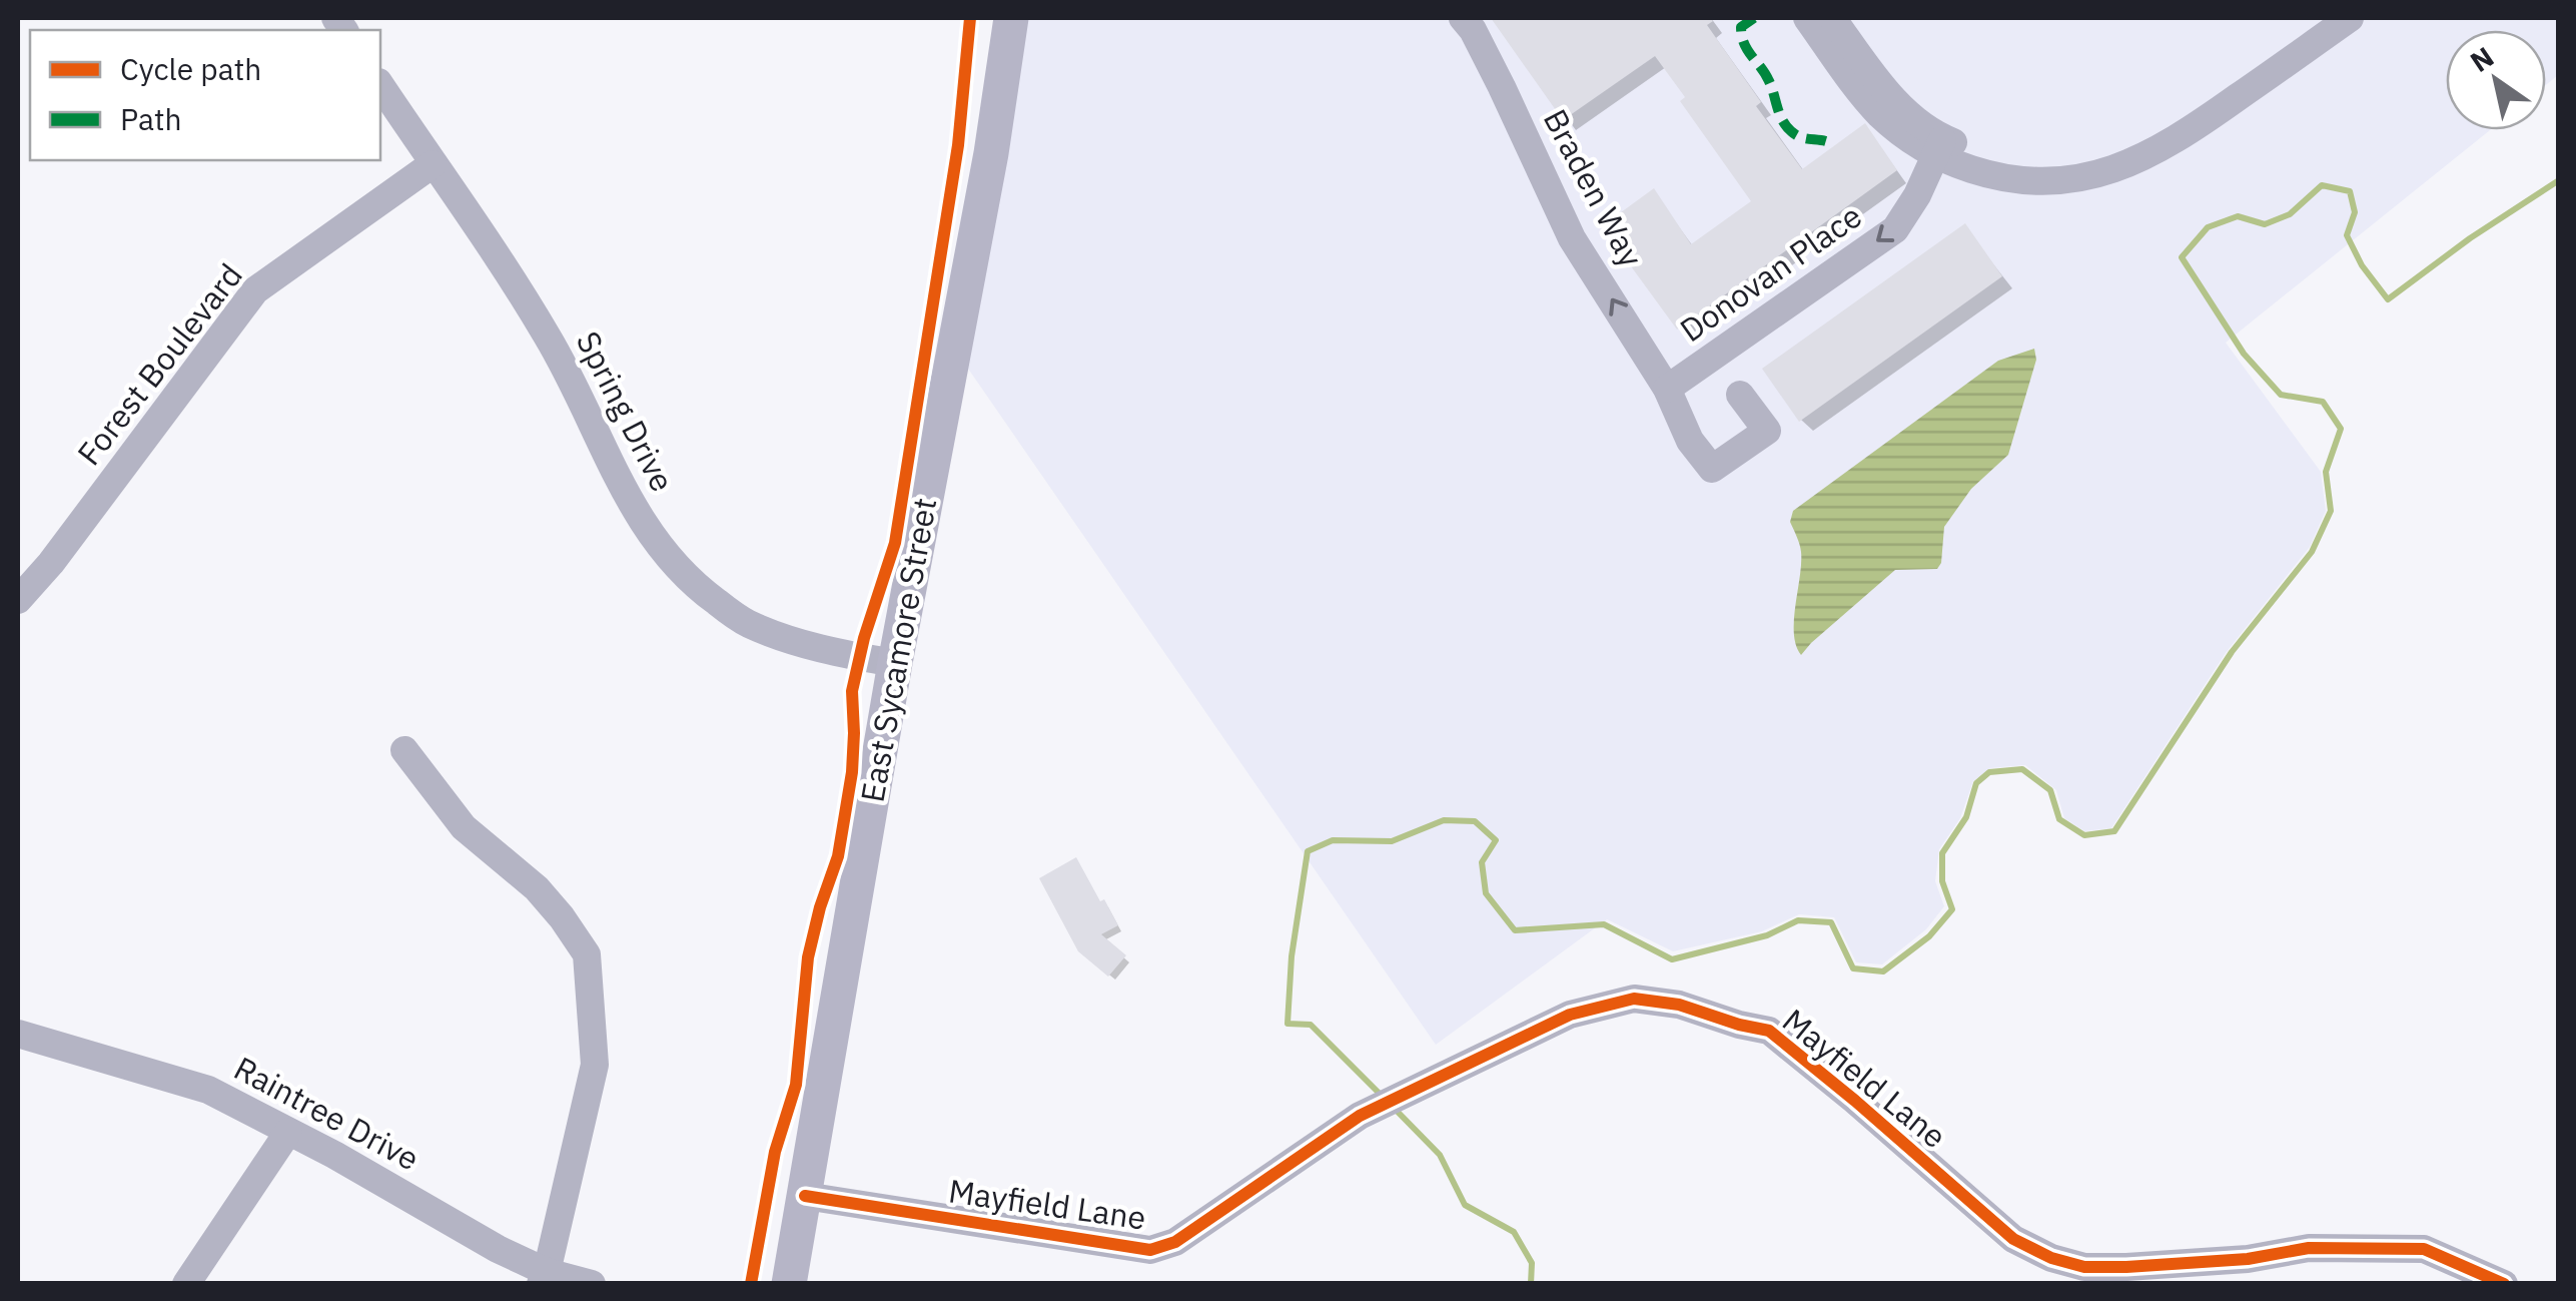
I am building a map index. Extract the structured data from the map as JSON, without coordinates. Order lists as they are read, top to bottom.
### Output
{
  "streets": {
    "main road": ["East Sycamore Street"],
    "street": [
      "Braden Way",
      "Donovan Place",
      "Forest Boulevard",
      "Spring Drive",
      "Mayfield Lane",
      "Raintree Drive"
    ]
  },
  "crossings": [
    ["Braden Way", "Donovan Place"],
    ["Forest Boulevard", "Spring Drive"],
    ["Spring Drive", "East Sycamore Street"],
    ["East Sycamore Street", "Mayfield Lane"]
  ],
  "one_way": ["Braden Way", "Donovan Place"],
  "legend": ["Cycle path", "Path"],
  "north": "top left"
}
